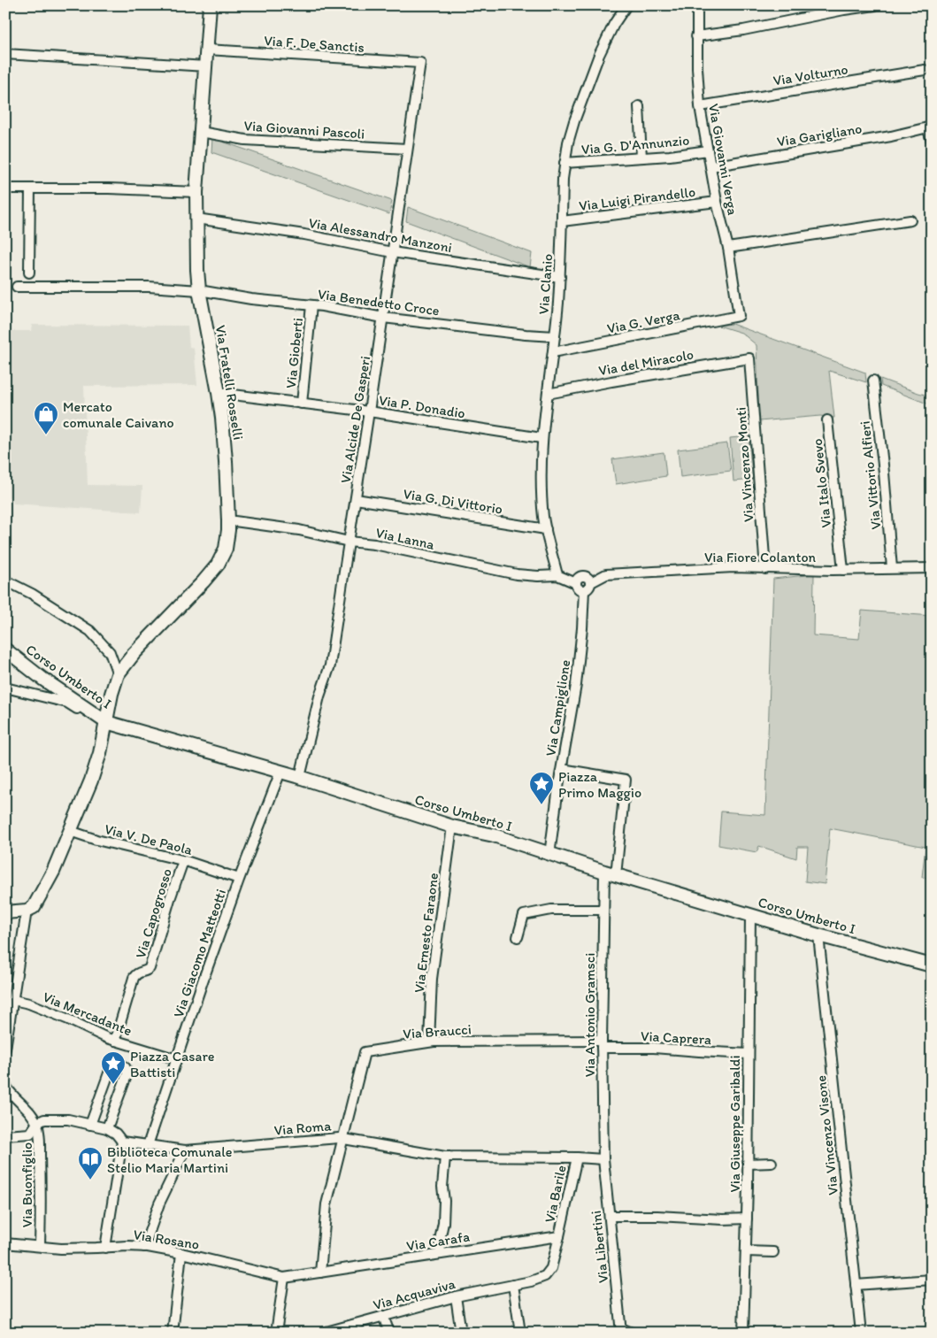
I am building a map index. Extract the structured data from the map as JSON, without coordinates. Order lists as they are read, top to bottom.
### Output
{
  "streets": {
    "main road": ["Via Fratelli Rosselli", "Corso Umberto I"],
    "street": [
      "Via F. De Sanctis",
      "Via Volturno",
      "Via Giovanni Pascoli",
      "Via Garigliano",
      "Via G. D'Annunzio",
      "Via Giovanni Verga",
      "Via Luigi Pirandello",
      "Via Alessandro Manzoni",
      "Via Clanio",
      "Via Benedetto Croce",
      "Via G. Verga",
      "Via Gioberti",
      "Via del Miracolo",
      "Via P. Donadio",
      "Via Alcide De Gasperi",
      "Via Vincenzo Monti",
      "Via Vittorio Alfieri",
      "Via Italo Svevo",
      "Via G. Di Vittorio",
      "Via Lanna",
      "Via Fiore Colanton",
      "Via Campiglione",
      "Via V. De Paola",
      "Via Capogrosso",
      "Via Ernesto Faraone",
      "Via Giacomo Matteotti",
      "Via Mercadante",
      "Via Antonio Gramsci",
      "Via Braucci",
      "Via Caprera",
      "Via Giuseppe Garibaldi",
      "Via Roma",
      "Via Vincenzo Visone",
      "Via Buonfiglio",
      "Via Barile",
      "Via Rosano",
      "Via Carafa",
      "Via Libertini",
      "Via Acquaviva"
    ]
  },
  "crossings": [
    ["Via F. De Sanctis", "Via Fratelli Rosselli"],
    ["Via F. De Sanctis", "Via Alcide De Gasperi"],
    ["Via Volturno", "Via Giovanni Verga"],
    ["Via Giovanni Pascoli", "Via Fratelli Rosselli"],
    ["Via Giovanni Pascoli", "Via Alcide De Gasperi"],
    ["Via Garigliano", "Via Giovanni Verga"],
    ["Via G. D'Annunzio", "Via Giovanni Verga"],
    ["Via G. D'Annunzio", "Via Clanio"],
    ["Via Giovanni Verga", "Via Luigi Pirandello"],
    ["Via Giovanni Verga", "Via G. Verga"],
    ["Via Luigi Pirandello", "Via Clanio"],
    ["Via Alessandro Manzoni", "Via Clanio"],
    ["Via Alessandro Manzoni", "Via Fratelli Rosselli"],
    ["Via Alessandro Manzoni", "Via Alcide De Gasperi"],
    ["Via Clanio", "Via Benedetto Croce"],
    ["Via Clanio", "Via G. Verga"],
    ["Via Clanio", "Via del Miracolo"],
    ["Via Clanio", "Via P. Donadio"],
    ["Via Clanio", "Via G. Di Vittorio"],
    ["Via Clanio", "Via Lanna"],
    ["Via Benedetto Croce", "Via Gioberti"],
    ["Via Benedetto Croce", "Via Fratelli Rosselli"],
    ["Via Benedetto Croce", "Via Alcide De Gasperi"],
    ["Via Gioberti", "Via P. Donadio"],
    ["Via del Miracolo", "Via Vincenzo Monti"],
    ["Via Fratelli Rosselli", "Via P. Donadio"],
    ["Via Fratelli Rosselli", "Via Lanna"],
    ["Via Fratelli Rosselli", "Corso Umberto I"],
    ["Via Fratelli Rosselli", "Via V. De Paola"],
    ["Via P. Donadio", "Via Alcide De Gasperi"],
    ["Via Alcide De Gasperi", "Via G. Di Vittorio"],
    ["Via Alcide De Gasperi", "Via Lanna"],
    ["Via Alcide De Gasperi", "Corso Umberto I"],
    ["Via Vincenzo Monti", "Via Fiore Colanton"],
    ["Via Vittorio Alfieri", "Via Fiore Colanton"],
    ["Via Italo Svevo", "Via Fiore Colanton"],
    ["Via Lanna", "Via Fiore Colanton"],
    ["Via Lanna", "Via Campiglione"],
    ["Via Fiore Colanton", "Via Campiglione"],
    ["Corso Umberto I", "Via Campiglione"],
    ["Corso Umberto I", "Via Ernesto Faraone"],
    ["Corso Umberto I", "Via Giacomo Matteotti"],
    ["Corso Umberto I", "Via Antonio Gramsci"],
    ["Corso Umberto I", "Via Giuseppe Garibaldi"],
    ["Corso Umberto I", "Via Vincenzo Visone"],
    ["Via Campiglione", "Via Antonio Gramsci"],
    ["Via V. De Paola", "Via Capogrosso"],
    ["Via V. De Paola", "Via Giacomo Matteotti"],
    ["Via Capogrosso", "Via Mercadante"],
    ["Via Ernesto Faraone", "Via Braucci"],
    ["Via Giacomo Matteotti", "Via Mercadante"],
    ["Via Giacomo Matteotti", "Via Roma"],
    ["Via Antonio Gramsci", "Via Braucci"],
    ["Via Antonio Gramsci", "Via Caprera"],
    ["Via Antonio Gramsci", "Via Barile"],
    ["Via Antonio Gramsci", "Via Libertini"],
    ["Via Braucci", "Via Caprera"],
    ["Via Braucci", "Via Roma"],
    ["Via Caprera", "Via Giuseppe Garibaldi"],
    ["Via Roma", "Via Barile"],
    ["Via Buonfiglio", "Via Rosano"],
    ["Via Barile", "Via Carafa"],
    ["Via Barile", "Via Libertini"],
    ["Via Barile", "Via Acquaviva"],
    ["Via Rosano", "Via Carafa"],
    ["Via Carafa", "Via Acquaviva"]
  ],
  "places": {
    "shop": ["Mercato comunale Caivano"],
    "place": ["Piazza Primo Maggio", "Piazza Casare Battisti"],
    "library": ["Biblioteca Comunale Stelio Maria Martini"]
  }
}
